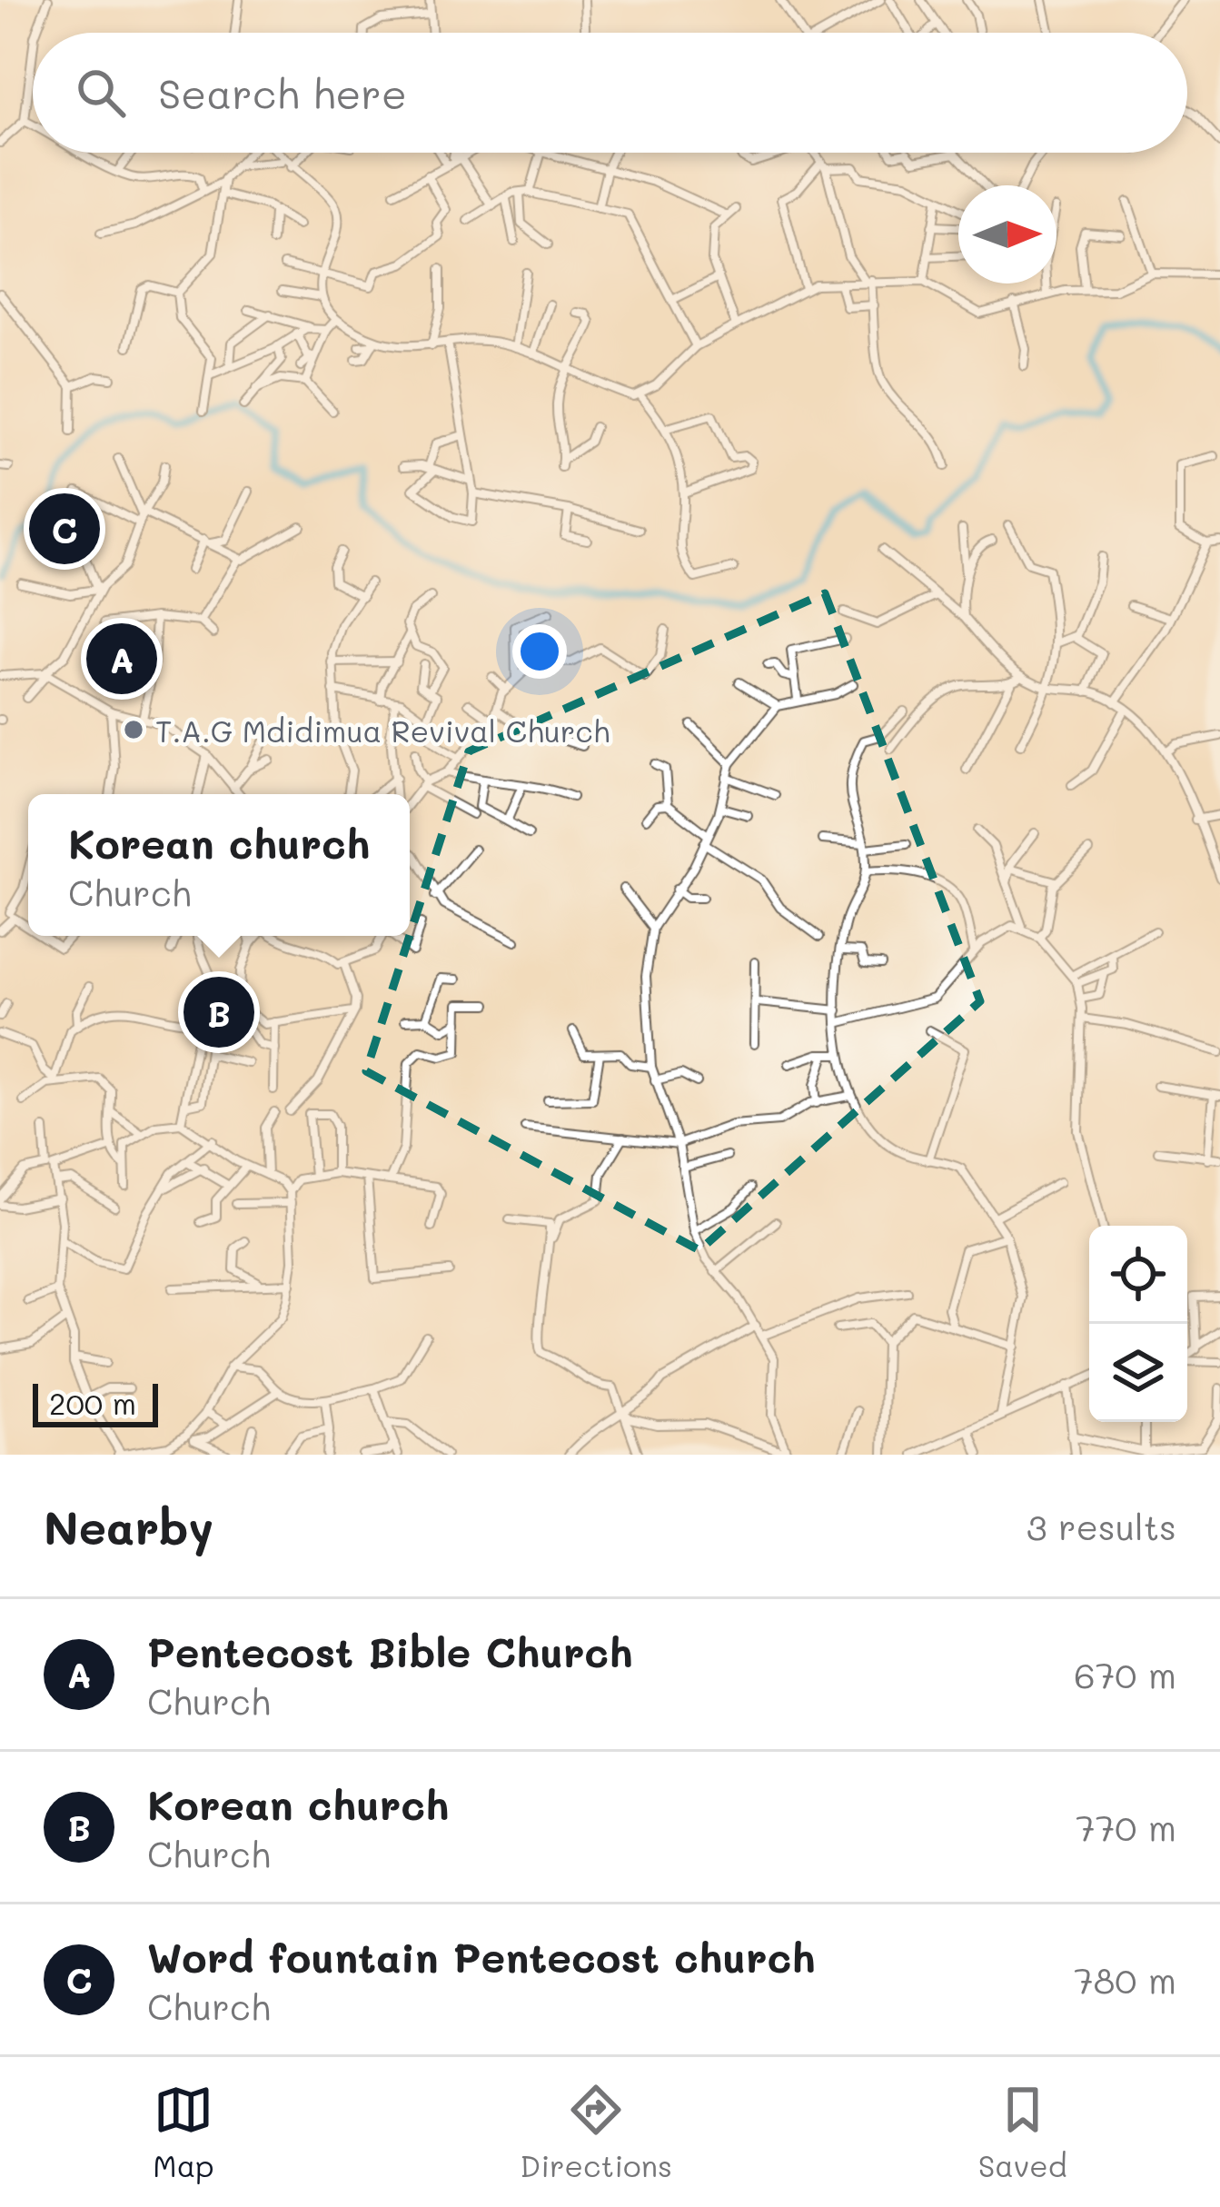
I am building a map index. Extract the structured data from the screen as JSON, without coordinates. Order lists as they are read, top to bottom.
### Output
{
  "places": ["T.A.G Mdidimua Revival Church"],
  "scale_bar": "200 m",
  "north": "right",
  "page": {
    "search": "Search here",
    "pins": ["C", "A", "B"],
    "popup": ["Korean church", "Church"],
    "scale": "200 m",
    "heading": ["Nearby", "3 results"],
    "list": [
      {
        "mark": "A",
        "name": "Pentecost Bible Church",
        "note": "Church",
        "value": "670 m"
      },
      {
        "mark": "B",
        "name": "Korean church",
        "note": "Church",
        "value": "770 m"
      },
      {
        "mark": "C",
        "name": "Word fountain Pentecost church",
        "note": "Church",
        "value": "780 m"
      }
    ],
    "nav": ["Map", "Directions", "Saved"]
  }
}
